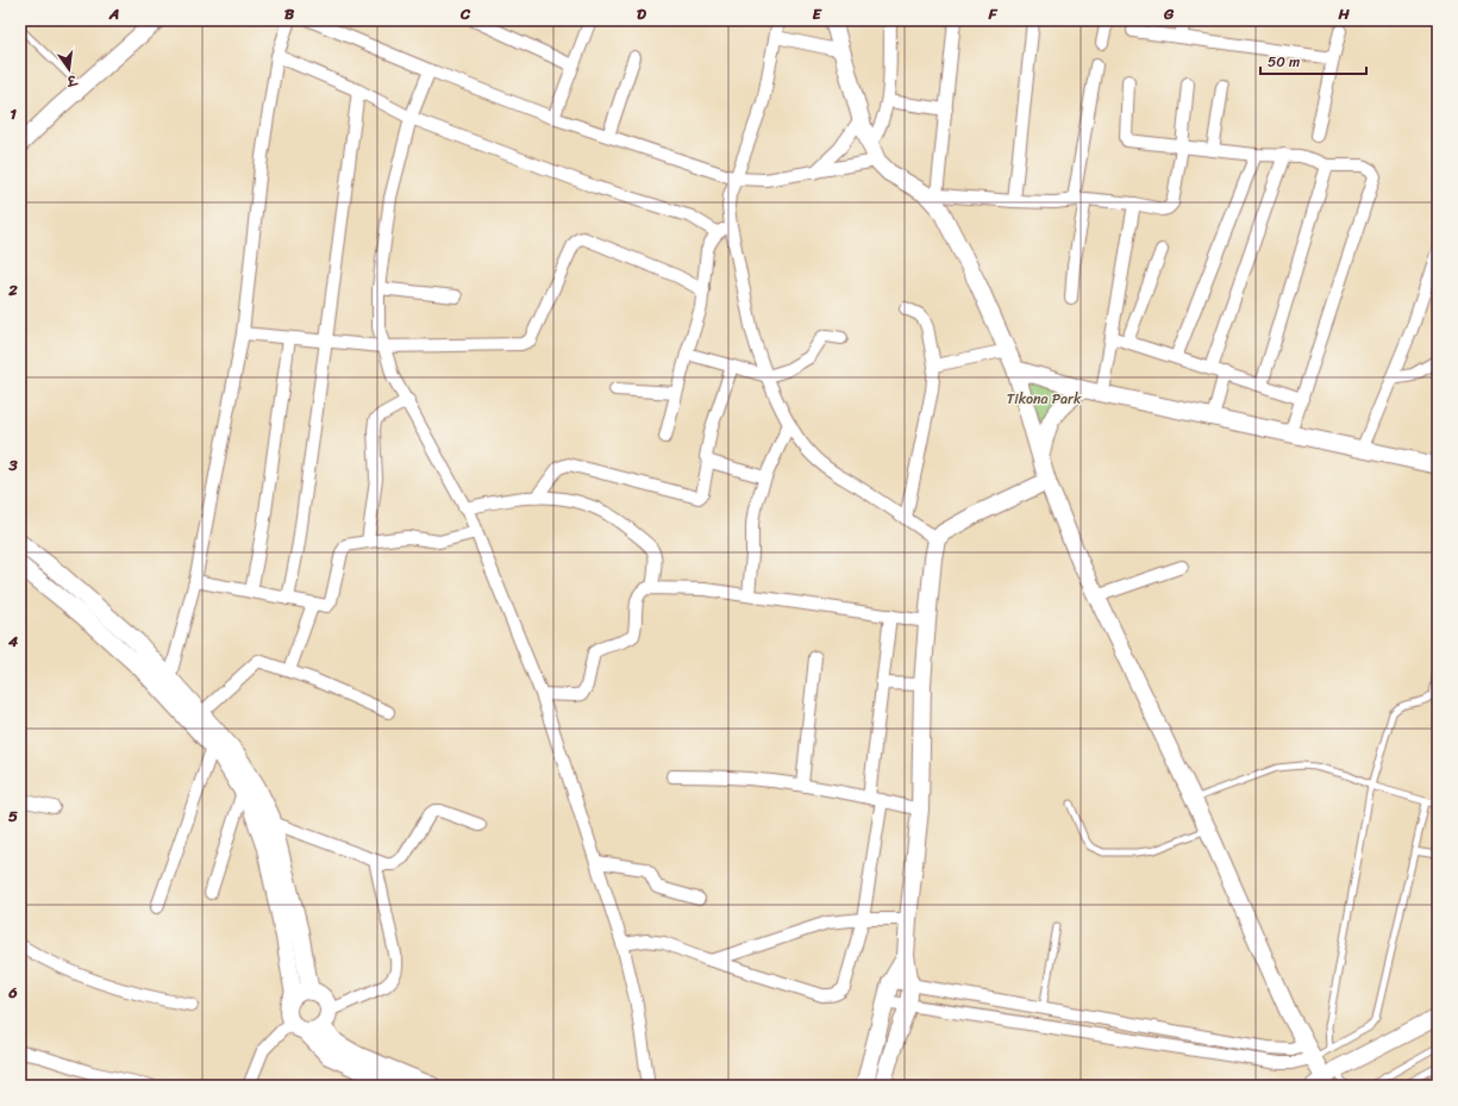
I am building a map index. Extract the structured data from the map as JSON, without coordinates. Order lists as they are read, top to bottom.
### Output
{
  "parks": ["Tikona Park"],
  "scale_bar": "50 m",
  "north": "bottom",
  "grid": {
    "columns": [
      "A",
      "B",
      "C",
      "D",
      "E",
      "F",
      "G",
      "H"
    ],
    "rows": [
      "1",
      "2",
      "3",
      "4",
      "5",
      "6"
    ]
  }
}
